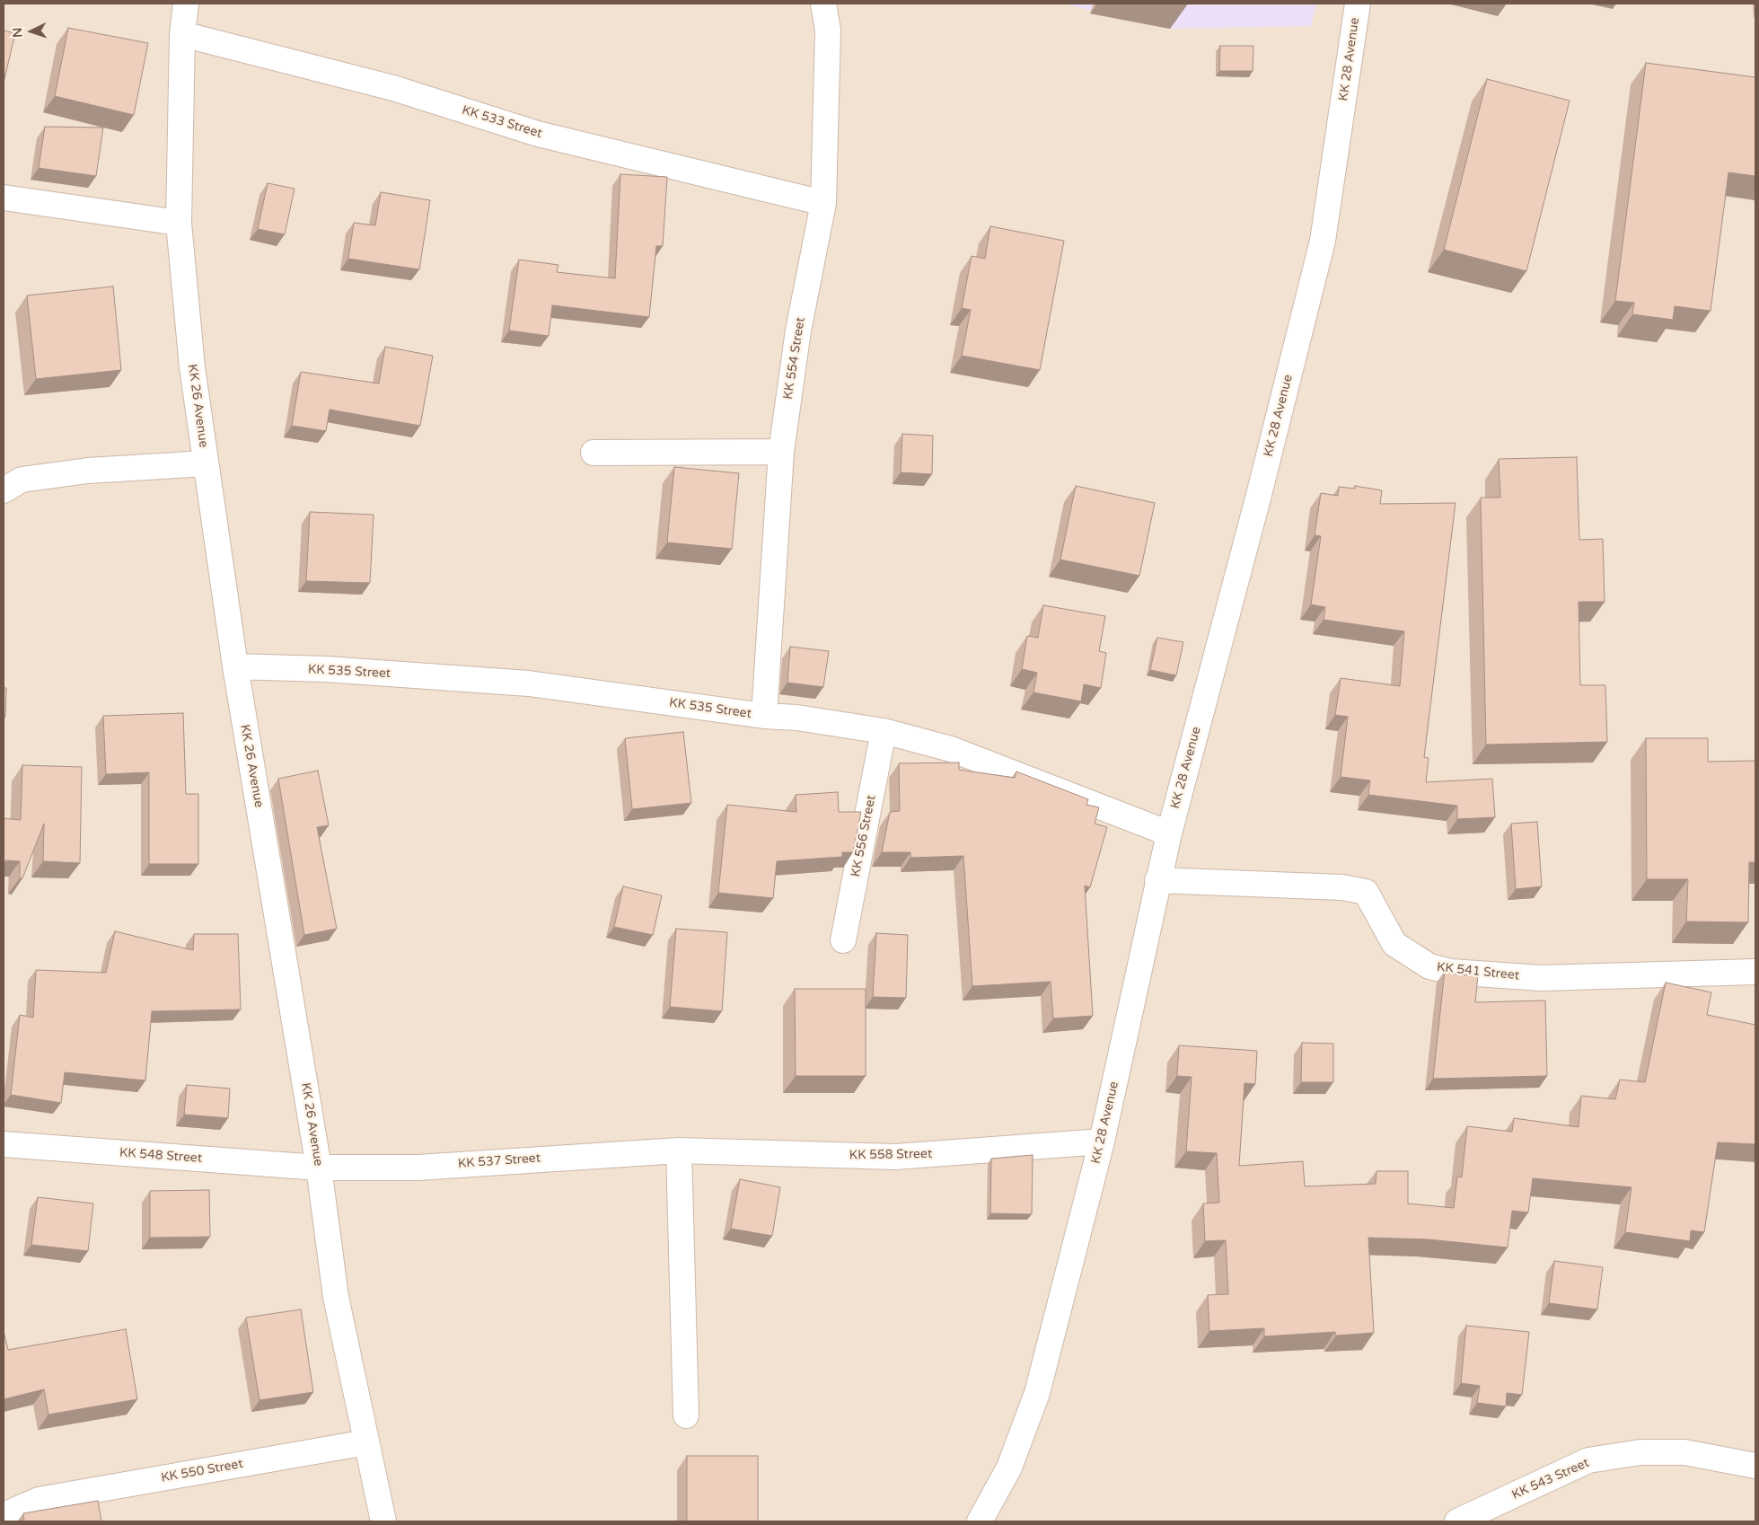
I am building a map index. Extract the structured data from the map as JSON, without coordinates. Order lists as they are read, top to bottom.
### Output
{
  "streets": {
    "street": [
      "KK 28 Avenue",
      "KK 533 Street",
      "KK 554 Street",
      "KK 26 Avenue",
      "KK 535 Street",
      "KK 556 Street",
      "KK 541 Street",
      "KK 558 Street",
      "KK 548 Street",
      "KK 537 Street",
      "KK 550 Street",
      "KK 543 Street"
    ]
  },
  "crossings": [
    ["KK 28 Avenue", "KK 535 Street"],
    ["KK 28 Avenue", "KK 541 Street"],
    ["KK 28 Avenue", "KK 558 Street"],
    ["KK 533 Street", "KK 554 Street"],
    ["KK 533 Street", "KK 26 Avenue"],
    ["KK 554 Street", "KK 535 Street"],
    ["KK 26 Avenue", "KK 535 Street"],
    ["KK 26 Avenue", "KK 548 Street"],
    ["KK 26 Avenue", "KK 537 Street"],
    ["KK 26 Avenue", "KK 550 Street"],
    ["KK 535 Street", "KK 556 Street"],
    ["KK 558 Street", "KK 537 Street"],
    ["KK 548 Street", "KK 537 Street"]
  ],
  "north": "left"
}
